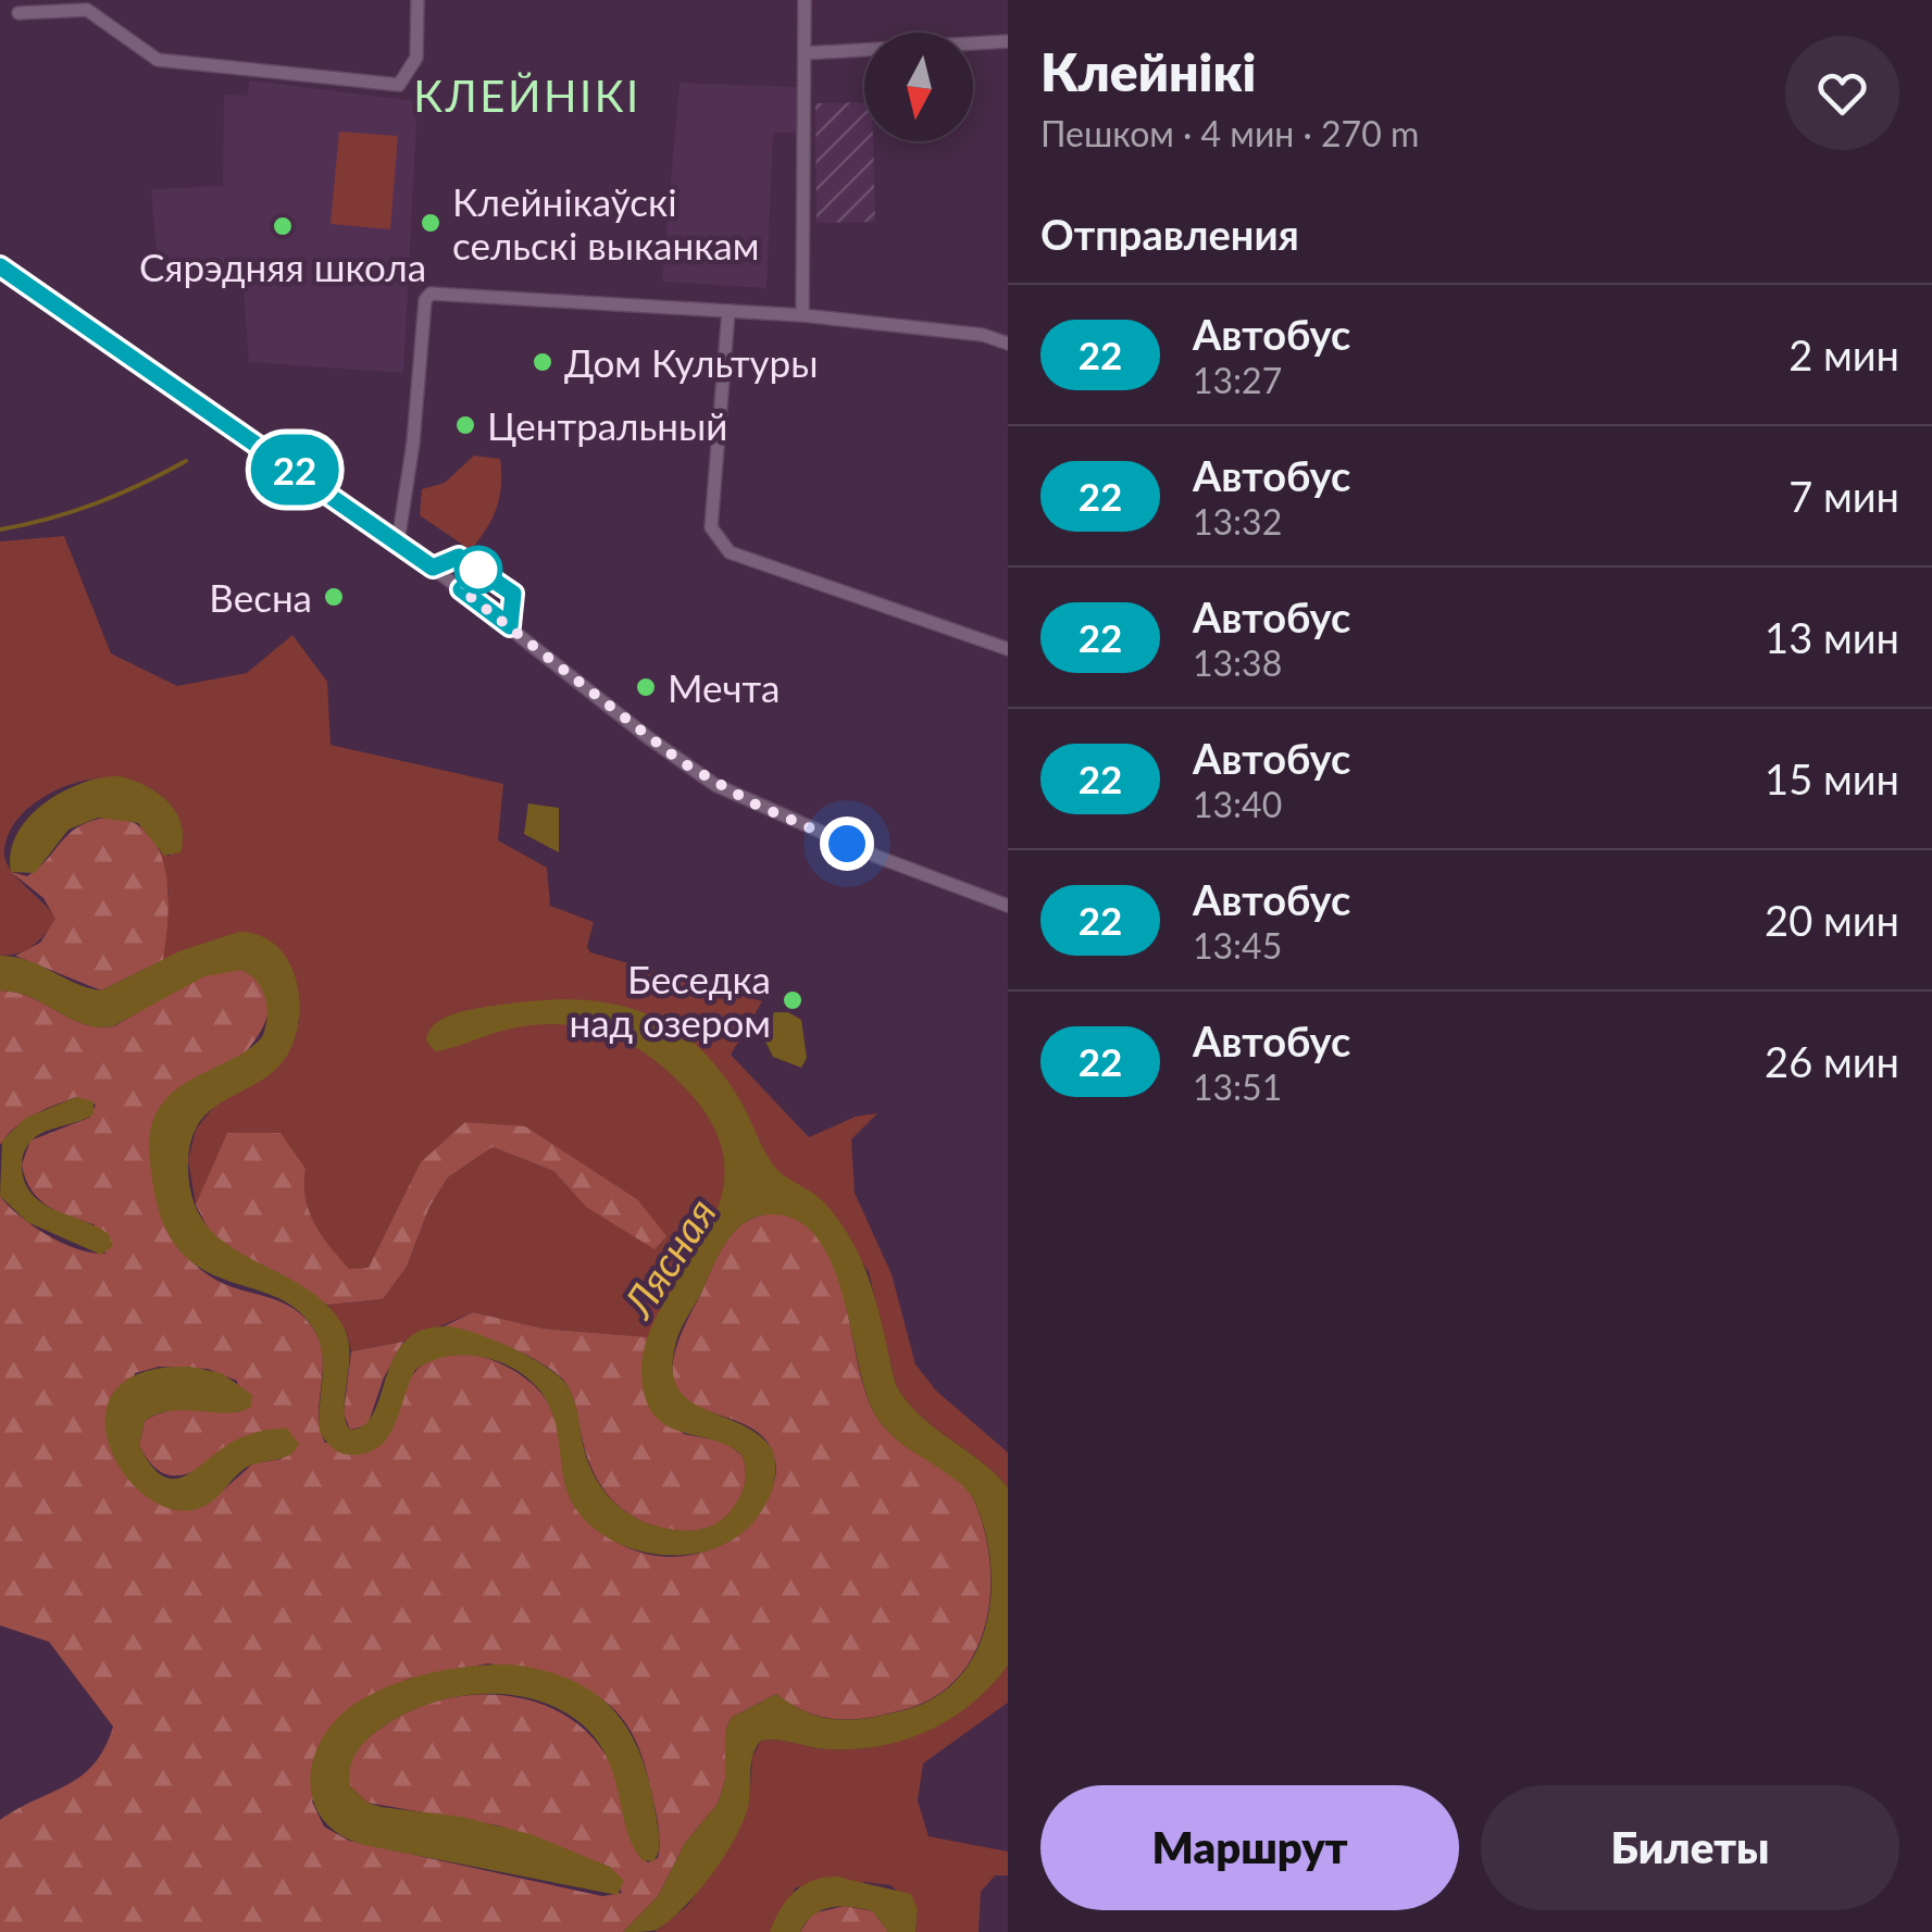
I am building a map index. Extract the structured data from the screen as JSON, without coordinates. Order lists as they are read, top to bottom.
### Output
{
  "districts": ["КЛЕЙНІКІ"],
  "water": ["Лясная"],
  "places": [
    "Клейнікаўскі сельскі выканкам",
    "Сярэдняя школа",
    "Дом Культуры",
    "Центральный",
    "Весна",
    "Мечта",
    "Беседка над озером"
  ],
  "lines": ["bus line 22"],
  "north": "bottom",
  "page": {
    "on_map": "22",
    "heading": [
      ["Клейнікі", "Пешком · 4 мин · 270 m"],
      "Отправления"
    ],
    "list": [
      {
        "mark": "22",
        "name": "Автобус",
        "note": "13:27",
        "value": "2 мин"
      },
      {
        "mark": "22",
        "name": "Автобус",
        "note": "13:32",
        "value": "7 мин"
      },
      {
        "mark": "22",
        "name": "Автобус",
        "note": "13:38",
        "value": "13 мин"
      },
      {
        "mark": "22",
        "name": "Автобус",
        "note": "13:40",
        "value": "15 мин"
      },
      {
        "mark": "22",
        "name": "Автобус",
        "note": "13:45",
        "value": "20 мин"
      },
      {
        "mark": "22",
        "name": "Автобус",
        "note": "13:51",
        "value": "26 мин"
      }
    ],
    "buttons": ["Маршрут", "Билеты"]
  }
}
